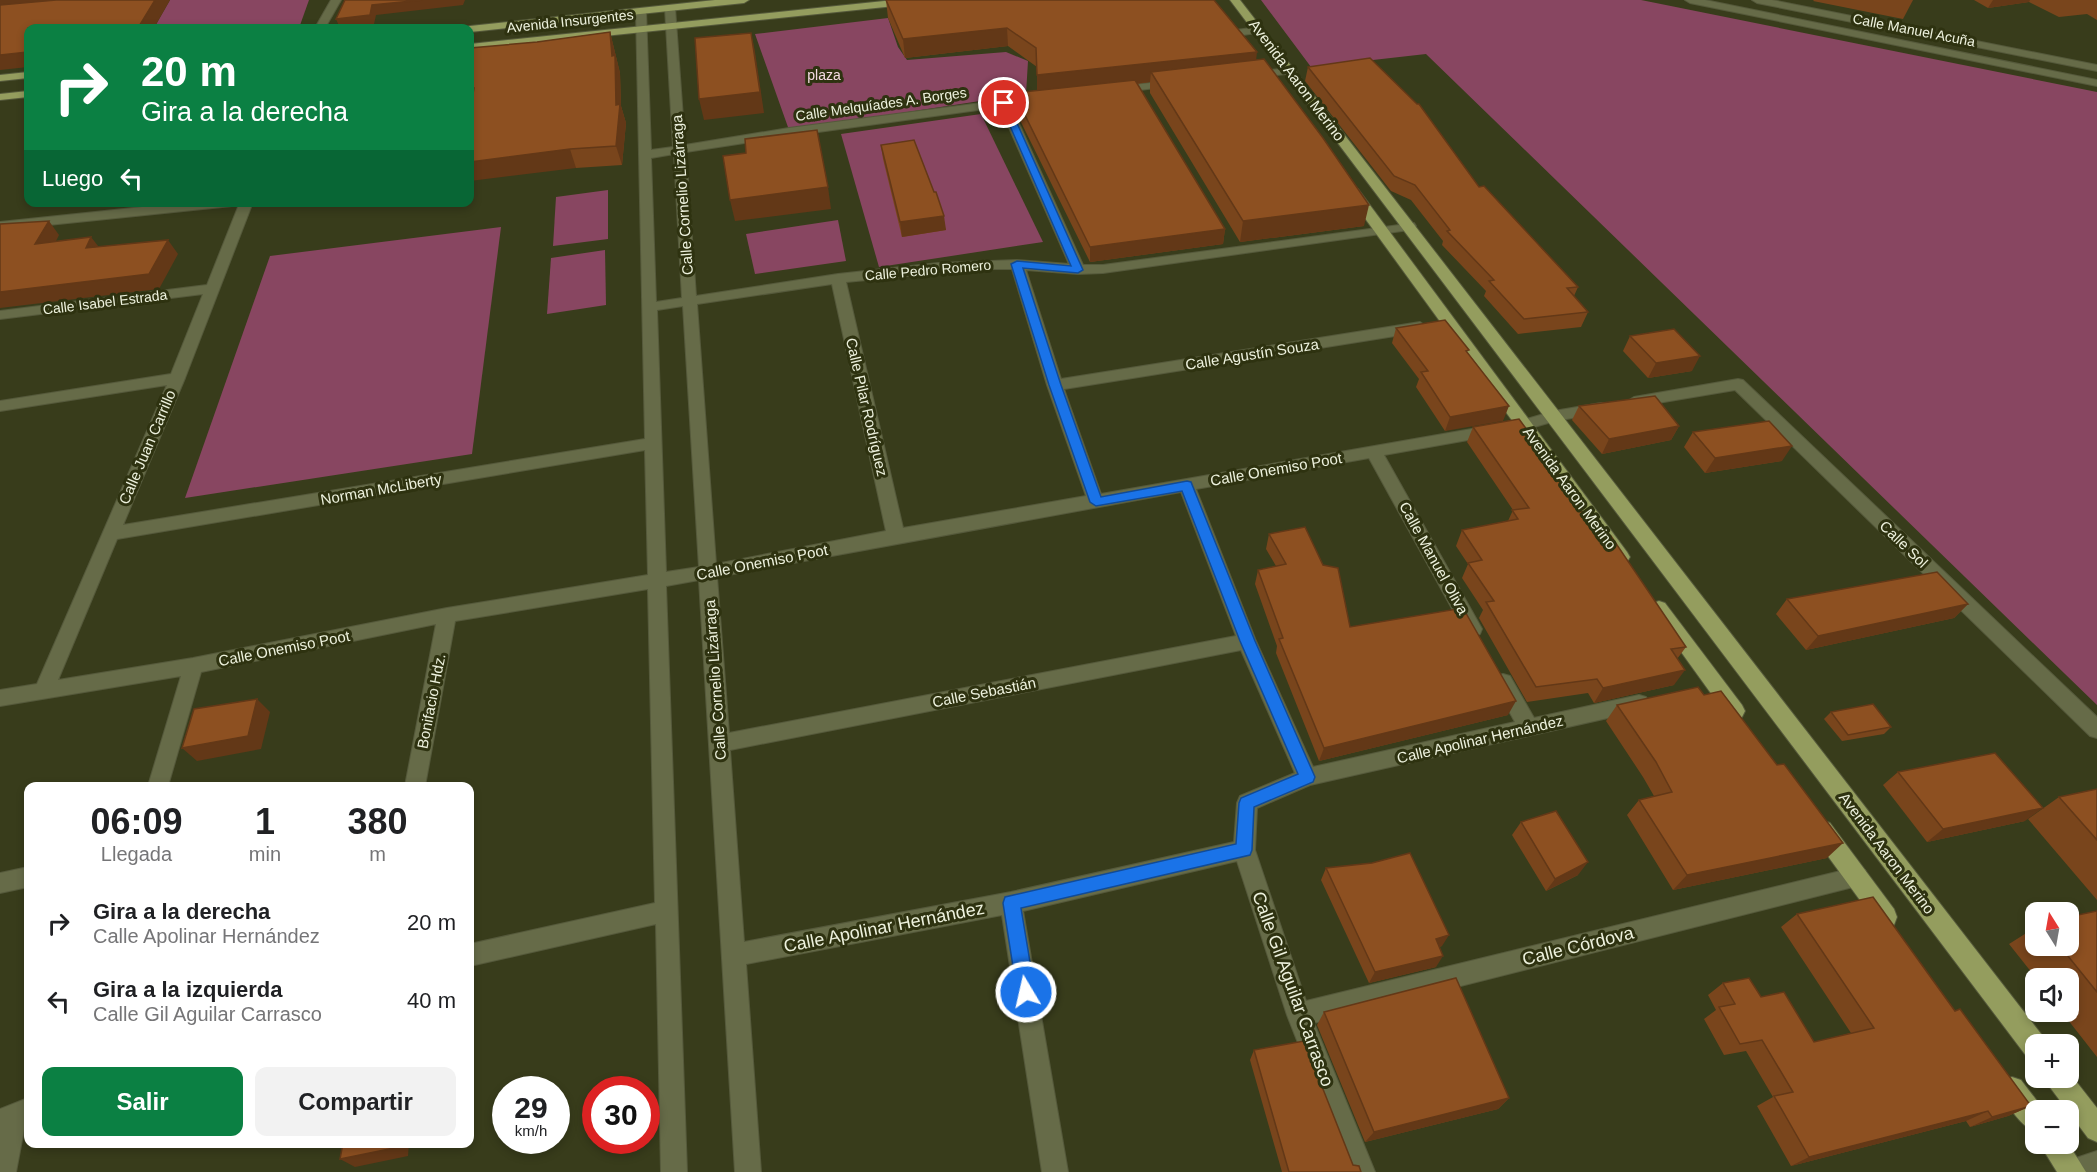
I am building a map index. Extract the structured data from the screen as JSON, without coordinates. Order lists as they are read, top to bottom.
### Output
{
  "streets": {
    "main road": ["Avenida Insurgentes", "Avenida Aaron Merino"],
    "street": [
      "Calle Manuel Acuña",
      "Calle Melquíades A. Borges",
      "Calle Cornelio Lizárraga",
      "Calle Pedro Romero",
      "Calle Isabel Estrada",
      "Calle Agustín Souza",
      "Calle Pilar Rodríguez",
      "Calle Juan Carrillo",
      "Calle Onemiso Poot",
      "Norman McLiberty",
      "Calle Sol",
      "Calle Manuel Oliva",
      "Calle Sebastián",
      "Bonifacio Hdz.",
      "Calle Apolinar Hernández",
      "Calle Córdova",
      "Calle Gil Aguilar Carrasco"
    ]
  },
  "crossings": [
    ["Avenida Insurgentes", "Calle Cornelio Lizárraga"],
    ["Avenida Aaron Merino", "Calle Pedro Romero"],
    ["Avenida Aaron Merino", "Calle Agustín Souza"],
    ["Avenida Aaron Merino", "Calle Onemiso Poot"],
    ["Calle Melquíades A. Borges", "Calle Cornelio Lizárraga"],
    ["Calle Cornelio Lizárraga", "Calle Pedro Romero"],
    ["Calle Cornelio Lizárraga", "Calle Onemiso Poot"],
    ["Calle Cornelio Lizárraga", "Calle Sebastián"],
    ["Calle Cornelio Lizárraga", "Calle Apolinar Hernández"],
    ["Calle Pedro Romero", "Calle Pilar Rodríguez"],
    ["Calle Isabel Estrada", "Calle Juan Carrillo"],
    ["Calle Pilar Rodríguez", "Calle Onemiso Poot"],
    ["Calle Juan Carrillo", "Calle Onemiso Poot"],
    ["Calle Juan Carrillo", "Norman McLiberty"],
    ["Calle Onemiso Poot", "Calle Sol"],
    ["Calle Onemiso Poot", "Calle Manuel Oliva"],
    ["Calle Onemiso Poot", "Bonifacio Hdz."],
    ["Calle Apolinar Hernández", "Calle Gil Aguilar Carrasco"],
    ["Calle Córdova", "Calle Gil Aguilar Carrasco"]
  ],
  "parks": ["plaza"],
  "north": "top",
  "page": {
    "turn": ["20 m", "Gira a la derecha"],
    "then": "Luego",
    "eta": [
      "06:09",
      "Llegada",
      "1",
      "min",
      "380",
      "m"
    ],
    "list": [
      {
        "name": "Gira a la derecha",
        "note": "Calle Apolinar Hernández",
        "value": "20 m"
      },
      {
        "name": "Gira a la izquierda",
        "note": "Calle Gil Aguilar Carrasco",
        "value": "40 m"
      }
    ],
    "map_buttons": ["+", "−"],
    "buttons": ["Salir", "Compartir"],
    "speed": "29 km/h",
    "limit": "30"
  }
}
